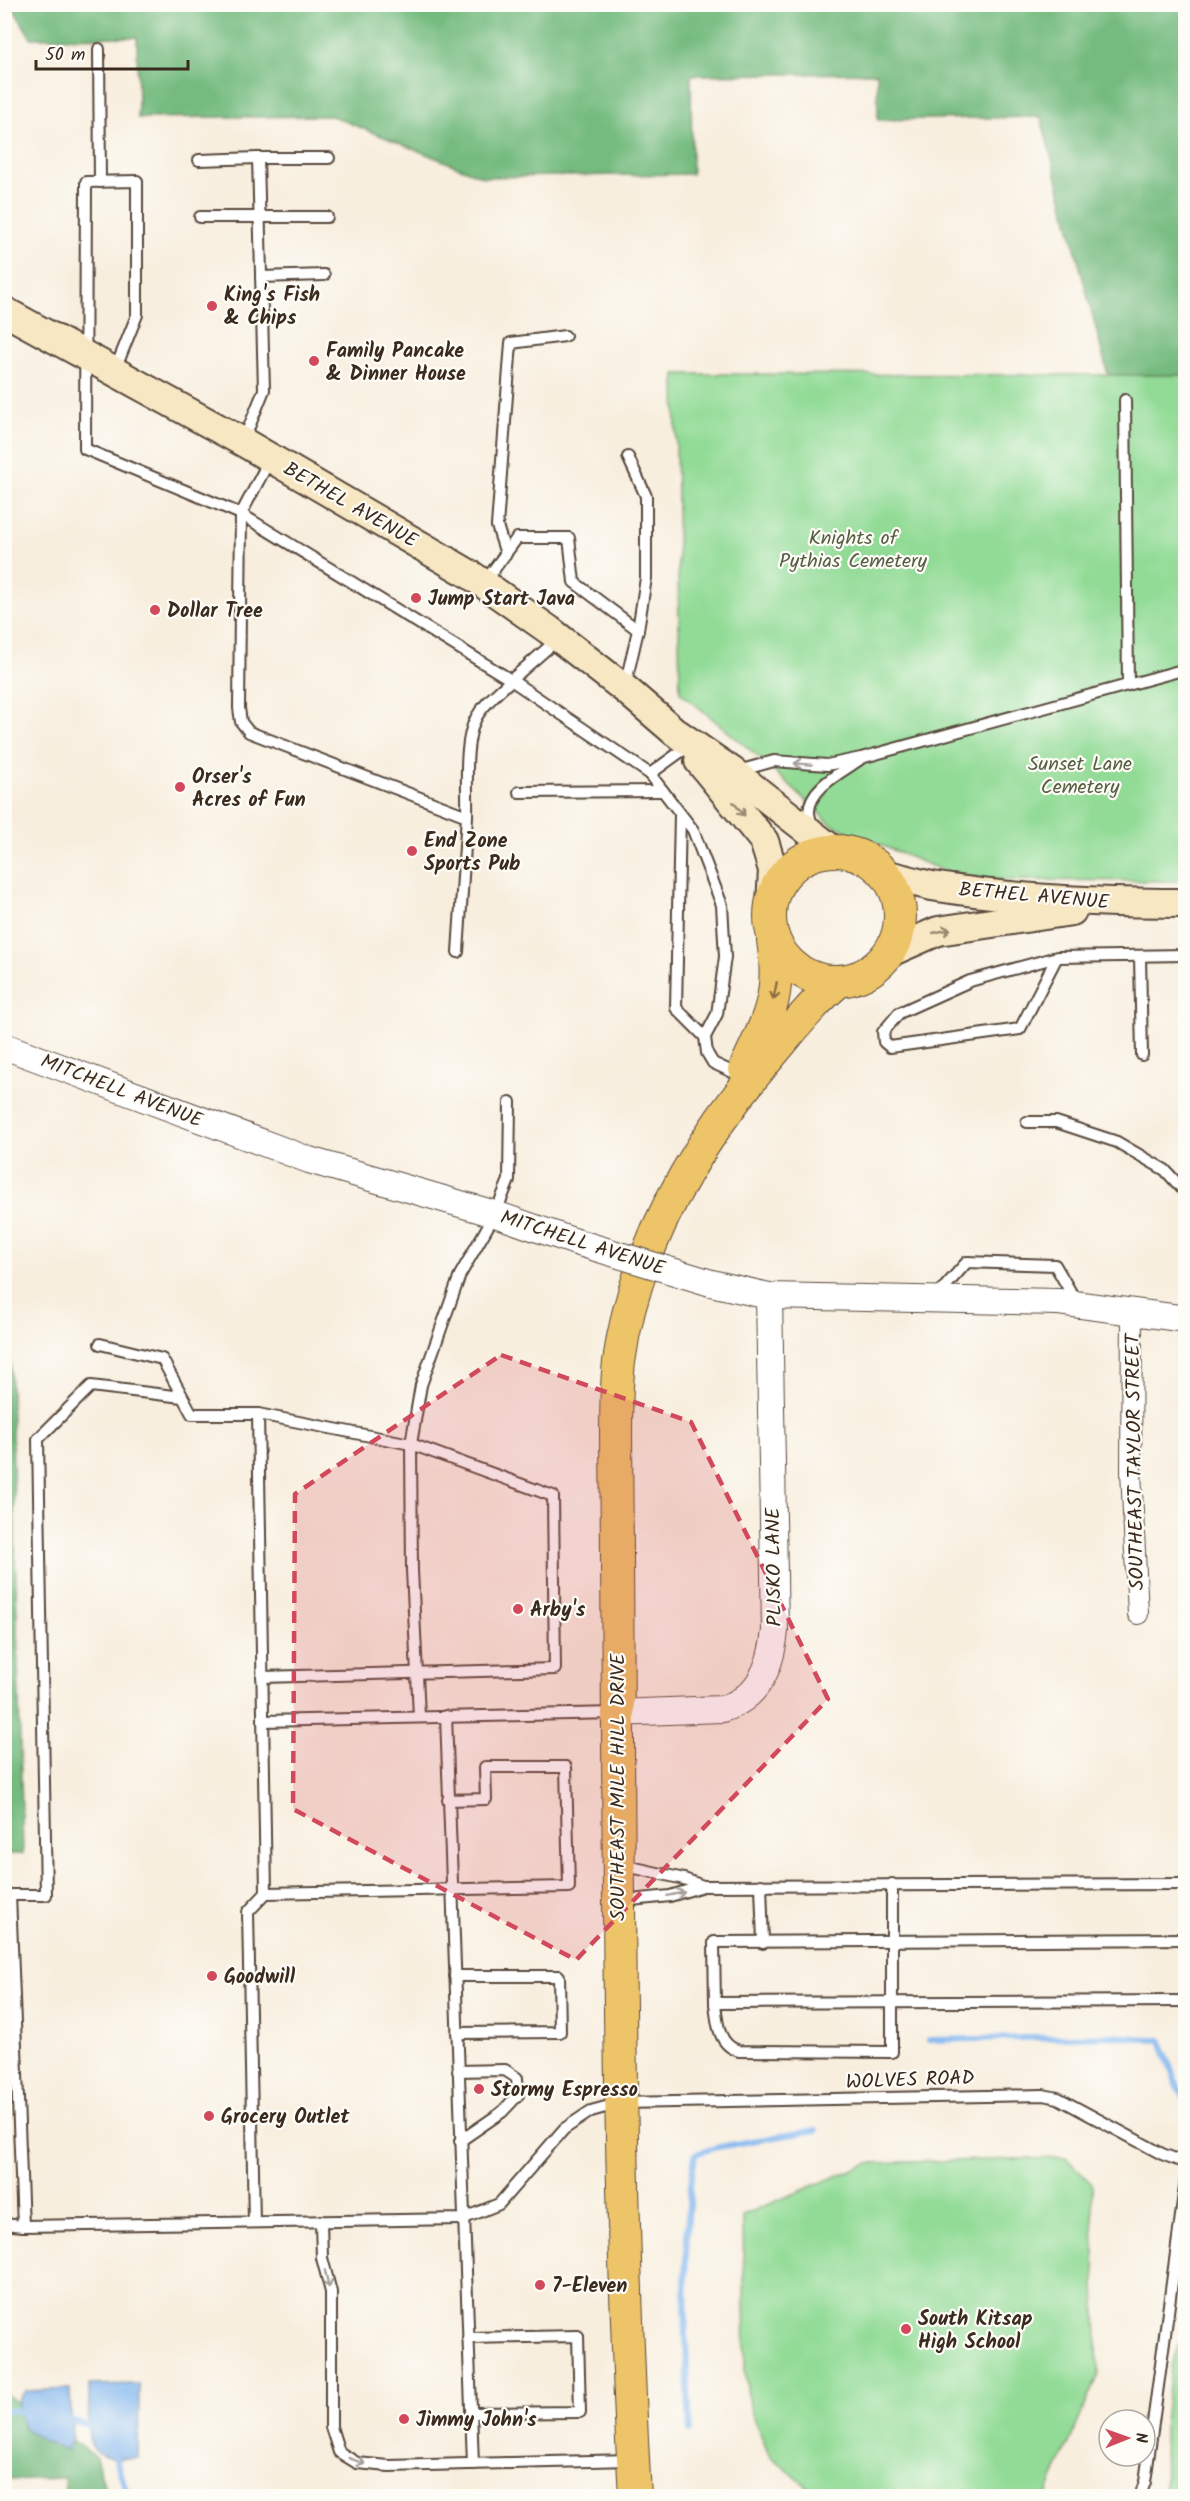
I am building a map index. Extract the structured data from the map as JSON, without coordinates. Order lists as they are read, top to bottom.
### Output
{
  "streets": {
    "main road": ["BETHEL AVENUE", "SOUTHEAST MILE HILL DRIVE"],
    "street": ["MITCHELL AVENUE", "SOUTHEAST TAYLOR STREET", "PLISKO LANE"],
    "lane": ["WOLVES ROAD"]
  },
  "crossings": [
    ["BETHEL AVENUE", "SOUTHEAST MILE HILL DRIVE"],
    ["MITCHELL AVENUE", "SOUTHEAST TAYLOR STREET"],
    ["MITCHELL AVENUE", "PLISKO LANE"],
    ["PLISKO LANE", "SOUTHEAST MILE HILL DRIVE"],
    ["SOUTHEAST MILE HILL DRIVE", "WOLVES ROAD"]
  ],
  "parks": ["Knights of Pythias Cemetery", "Sunset Lane Cemetery"],
  "places": [
    "King's Fish & Chips",
    "Family Pancake & Dinner House",
    "Jump Start Java",
    "Dollar Tree",
    "Orser's Acres of Fun",
    "End Zone Sports Pub",
    "Arby's",
    "Goodwill",
    "Stormy Espresso",
    "Grocery Outlet",
    "7-Eleven",
    "South Kitsap High School",
    "Jimmy John's"
  ],
  "scale_bar": "50 m",
  "north": "right"
}
